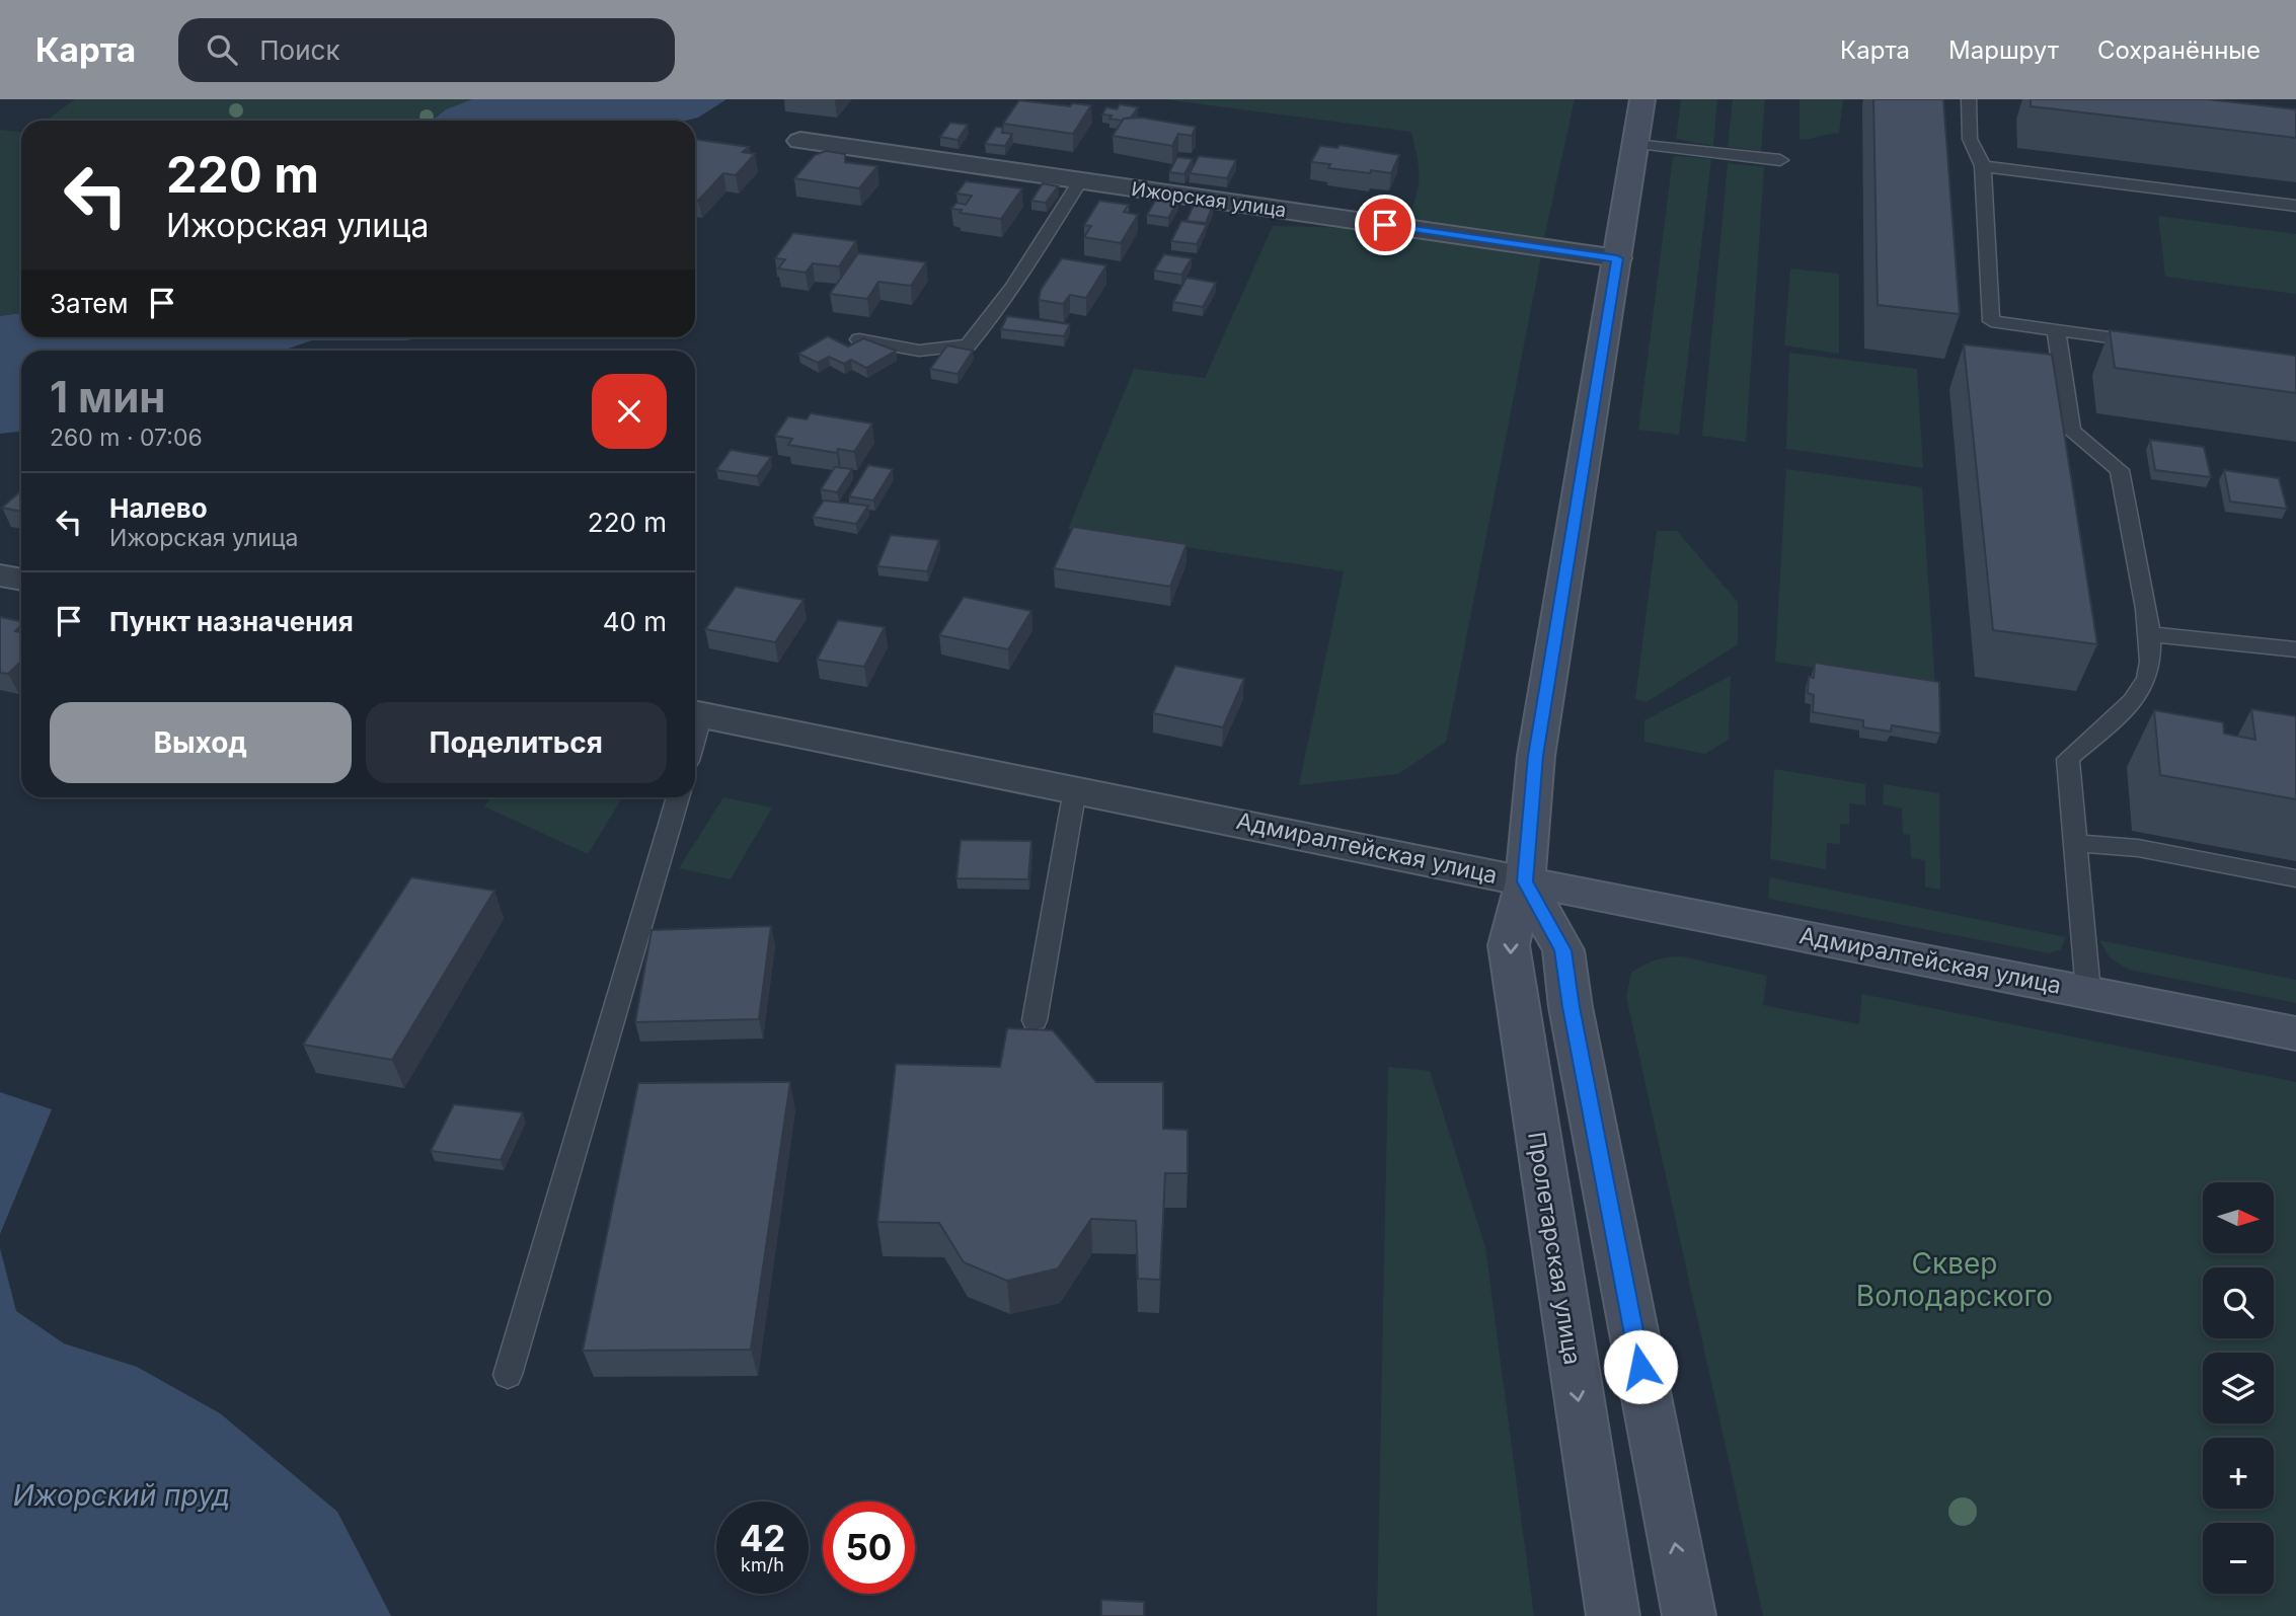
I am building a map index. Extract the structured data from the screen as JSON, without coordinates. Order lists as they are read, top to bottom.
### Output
{
  "streets": {
    "main road": ["Адмиралтейская улица", "Пролетарская улица"],
    "street": ["Ижорская улица"]
  },
  "crossings": [
    ["Ижорская улица", "Пролетарская улица"],
    ["Адмиралтейская улица", "Пролетарская улица"]
  ],
  "water": ["Ижорский пруд"],
  "parks": ["Сквер Володарского"],
  "north": "right",
  "page": {
    "header": "Карта",
    "search": "Поиск",
    "nav": ["Карта", "Маршрут", "Сохранённые"],
    "turn": ["220 m", "Ижорская улица"],
    "then": "Затем",
    "heading": ["1 мин", "260 m · 07:06"],
    "list": [
      {
        "name": "Налево",
        "note": "Ижорская улица",
        "value": "220 m"
      },
      {
        "name": "Пункт назначения",
        "value": "40 m"
      }
    ],
    "buttons": ["Выход", "Поделиться"],
    "map_buttons": ["+", "−"],
    "speed": "42 km/h",
    "limit": "50"
  }
}
